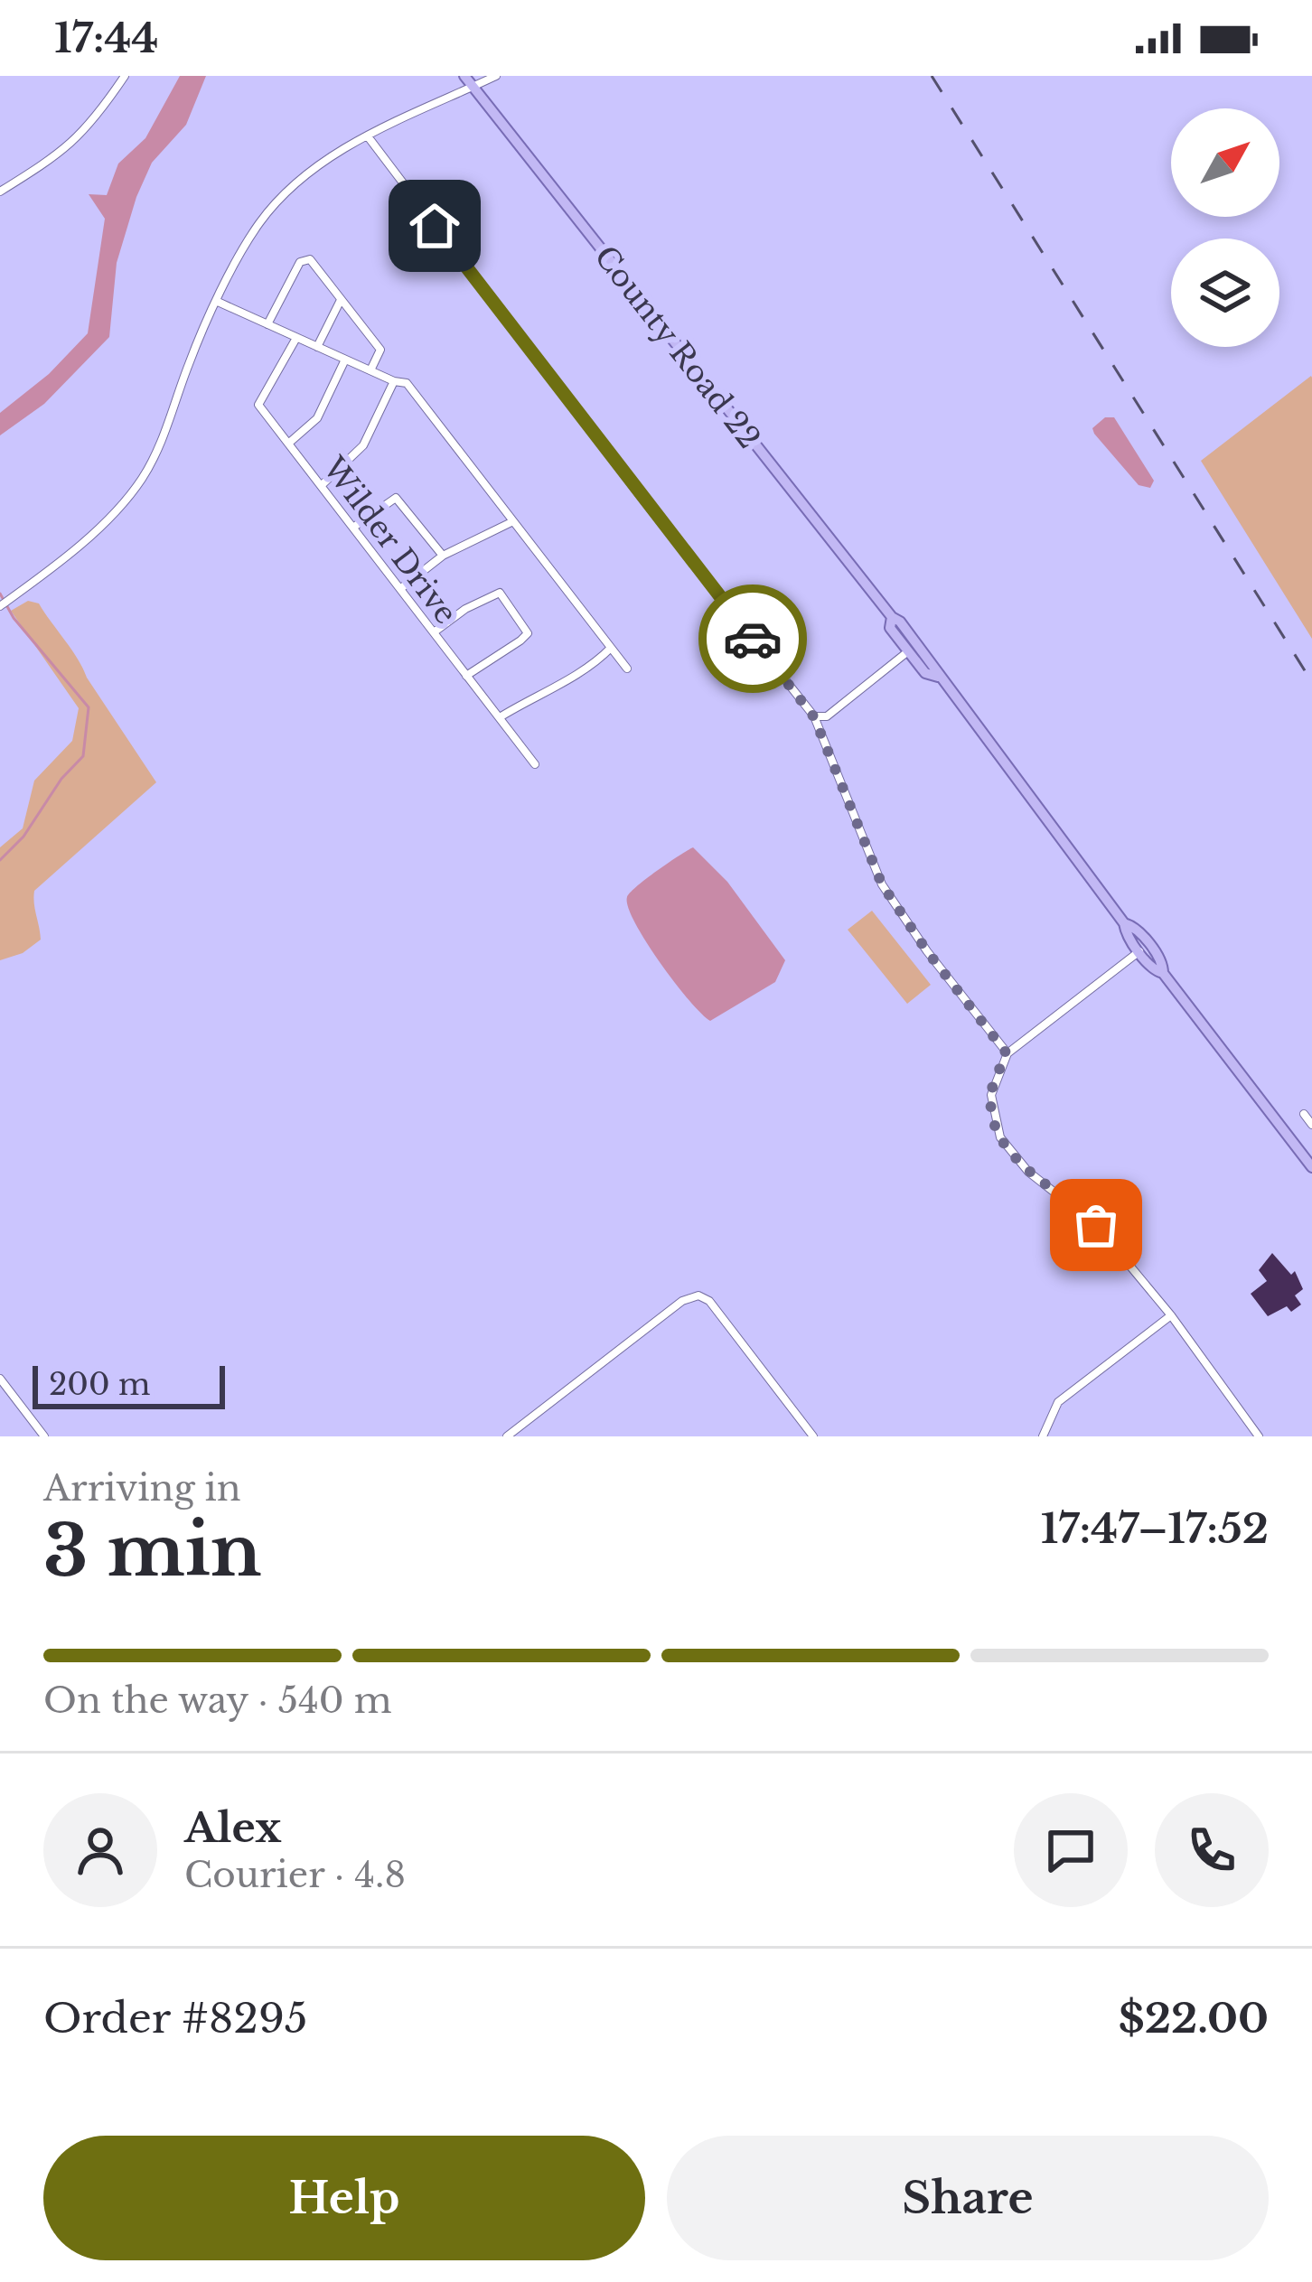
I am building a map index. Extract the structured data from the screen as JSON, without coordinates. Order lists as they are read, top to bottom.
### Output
{
  "streets": {
    "main road": ["County Road 22"],
    "street": ["Wilder Drive"]
  },
  "scale_bar": "200 m",
  "north": "top right",
  "page": {
    "status": "17:44",
    "scale": "200 m",
    "heading": ["3 min", "Arriving in", "17:47–17:52"],
    "panel": [
      "Alex",
      "Courier · 4.8",
      "Order #8295",
      "$22.00"
    ],
    "bar": "On the way · 540 m",
    "buttons": ["Help", "Share"]
  }
}
